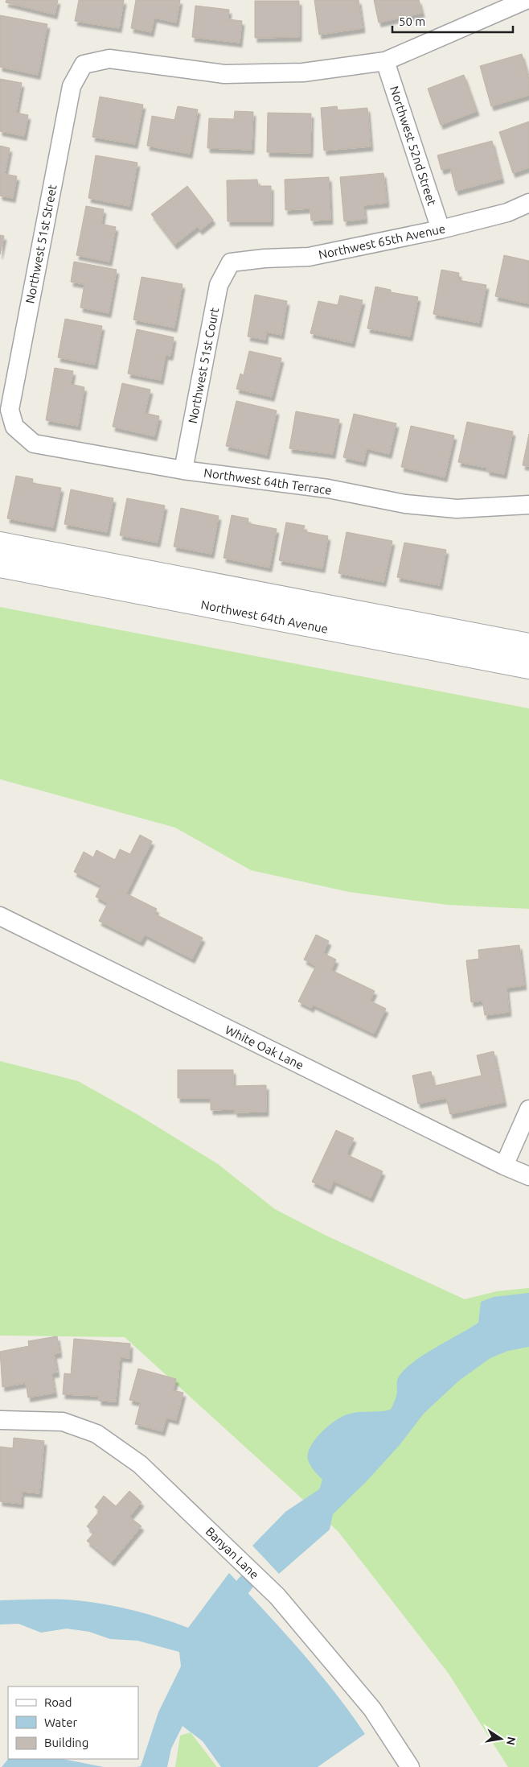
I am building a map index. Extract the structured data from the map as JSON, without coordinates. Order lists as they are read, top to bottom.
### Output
{
  "streets": {
    "street": [
      "Northwest 52nd Street",
      "Northwest 65th Avenue",
      "Northwest 51st Street",
      "Northwest 51st Court",
      "Northwest 64th Terrace",
      "Northwest 64th Avenue",
      "White Oak Lane",
      "Banyan Lane"
    ]
  },
  "crossings": [
    ["Northwest 52nd Street", "Northwest 65th Avenue"],
    ["Northwest 52nd Street", "Northwest 51st Street"],
    ["Northwest 65th Avenue", "Northwest 51st Court"],
    ["Northwest 51st Street", "Northwest 64th Terrace"],
    ["Northwest 51st Court", "Northwest 64th Terrace"]
  ],
  "legend": ["Road", "Water", "Building"],
  "scale_bar": "50 m",
  "north": "right"
}
